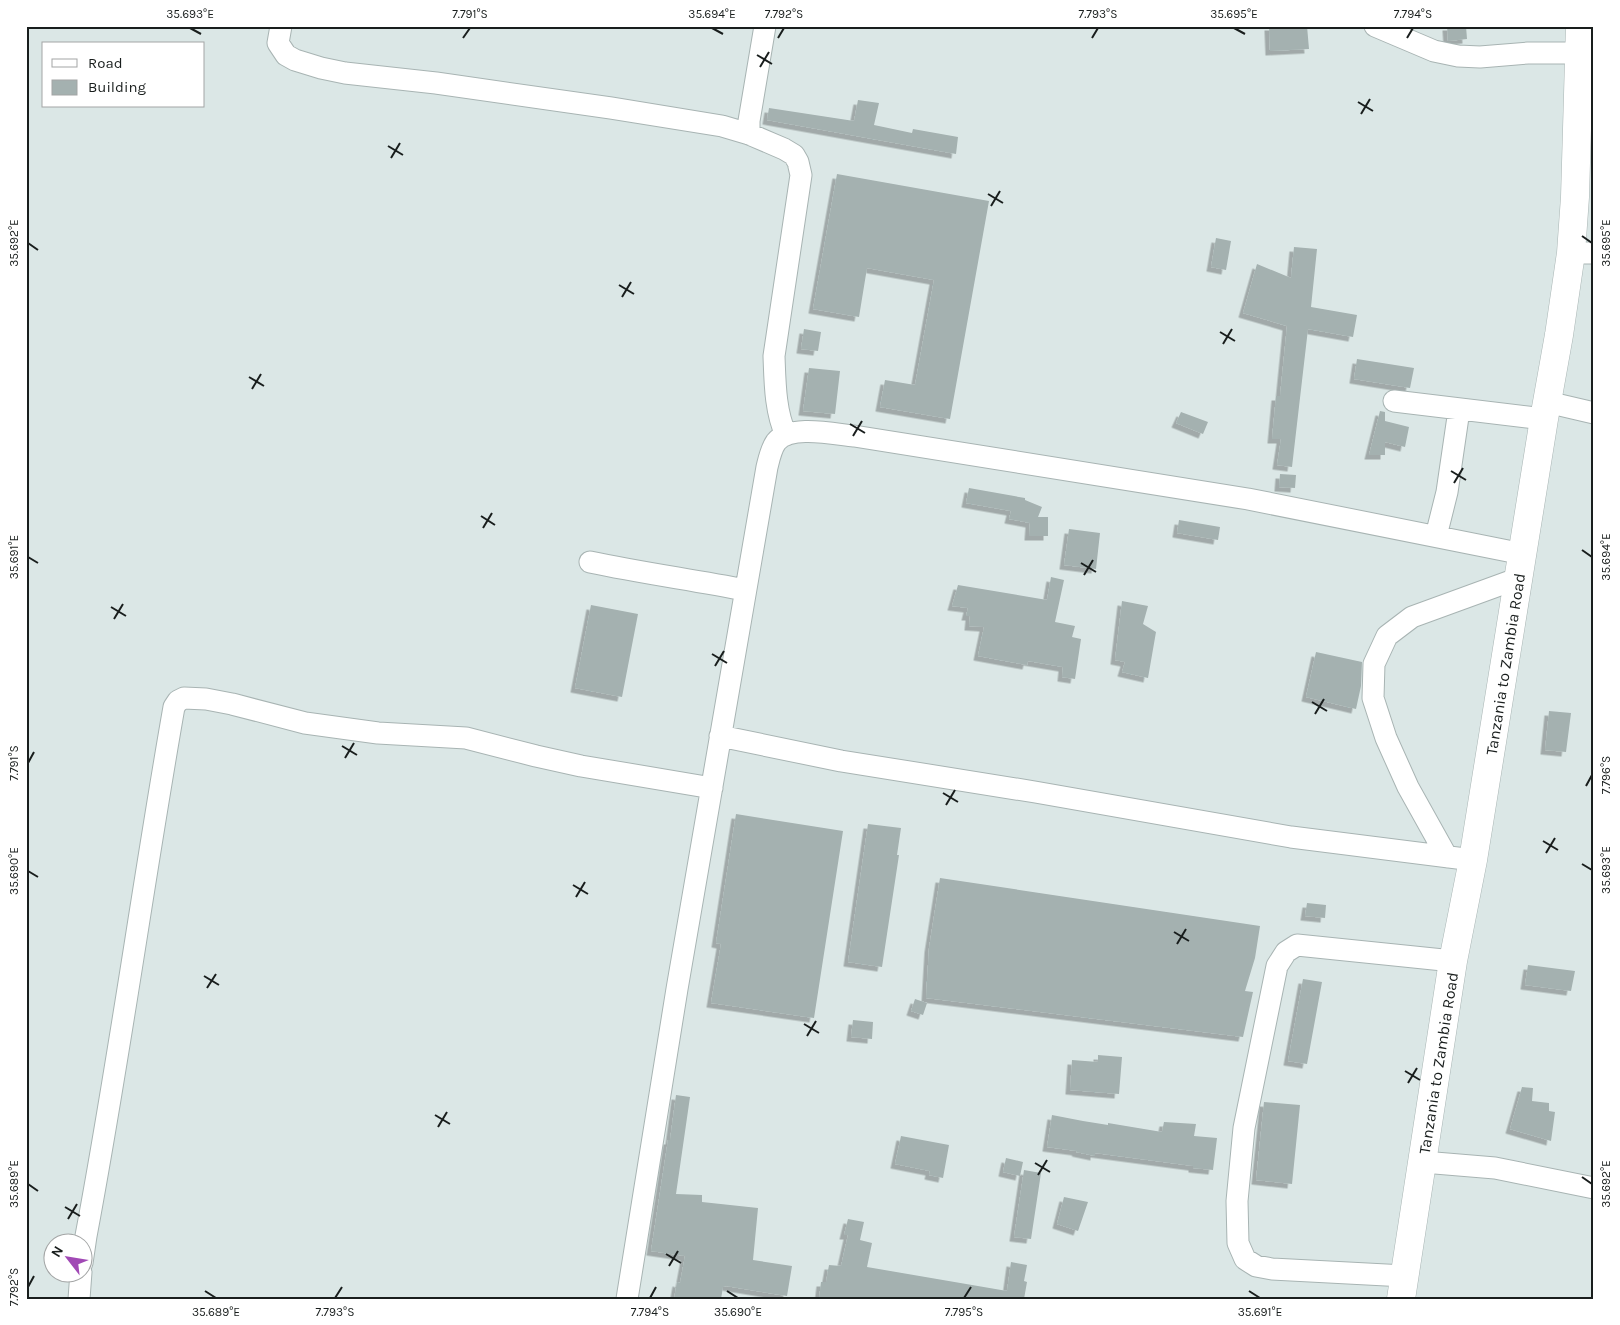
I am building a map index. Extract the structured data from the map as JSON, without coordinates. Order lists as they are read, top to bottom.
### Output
{
  "streets": {
    "highway": ["Tanzania to Zambia Road"]
  },
  "legend": ["Road", "Building"],
  "north": "top left",
  "coordinates": [
    "35.693°E",
    "7.791°S",
    "35.694°E",
    "7.792°S",
    "7.793°S",
    "35.695°E",
    "7.794°S",
    "35.692°E",
    "35.691°E",
    "7.796°S",
    "35.690°E",
    "35.689°E",
    "7.795°S"
  ]
}
